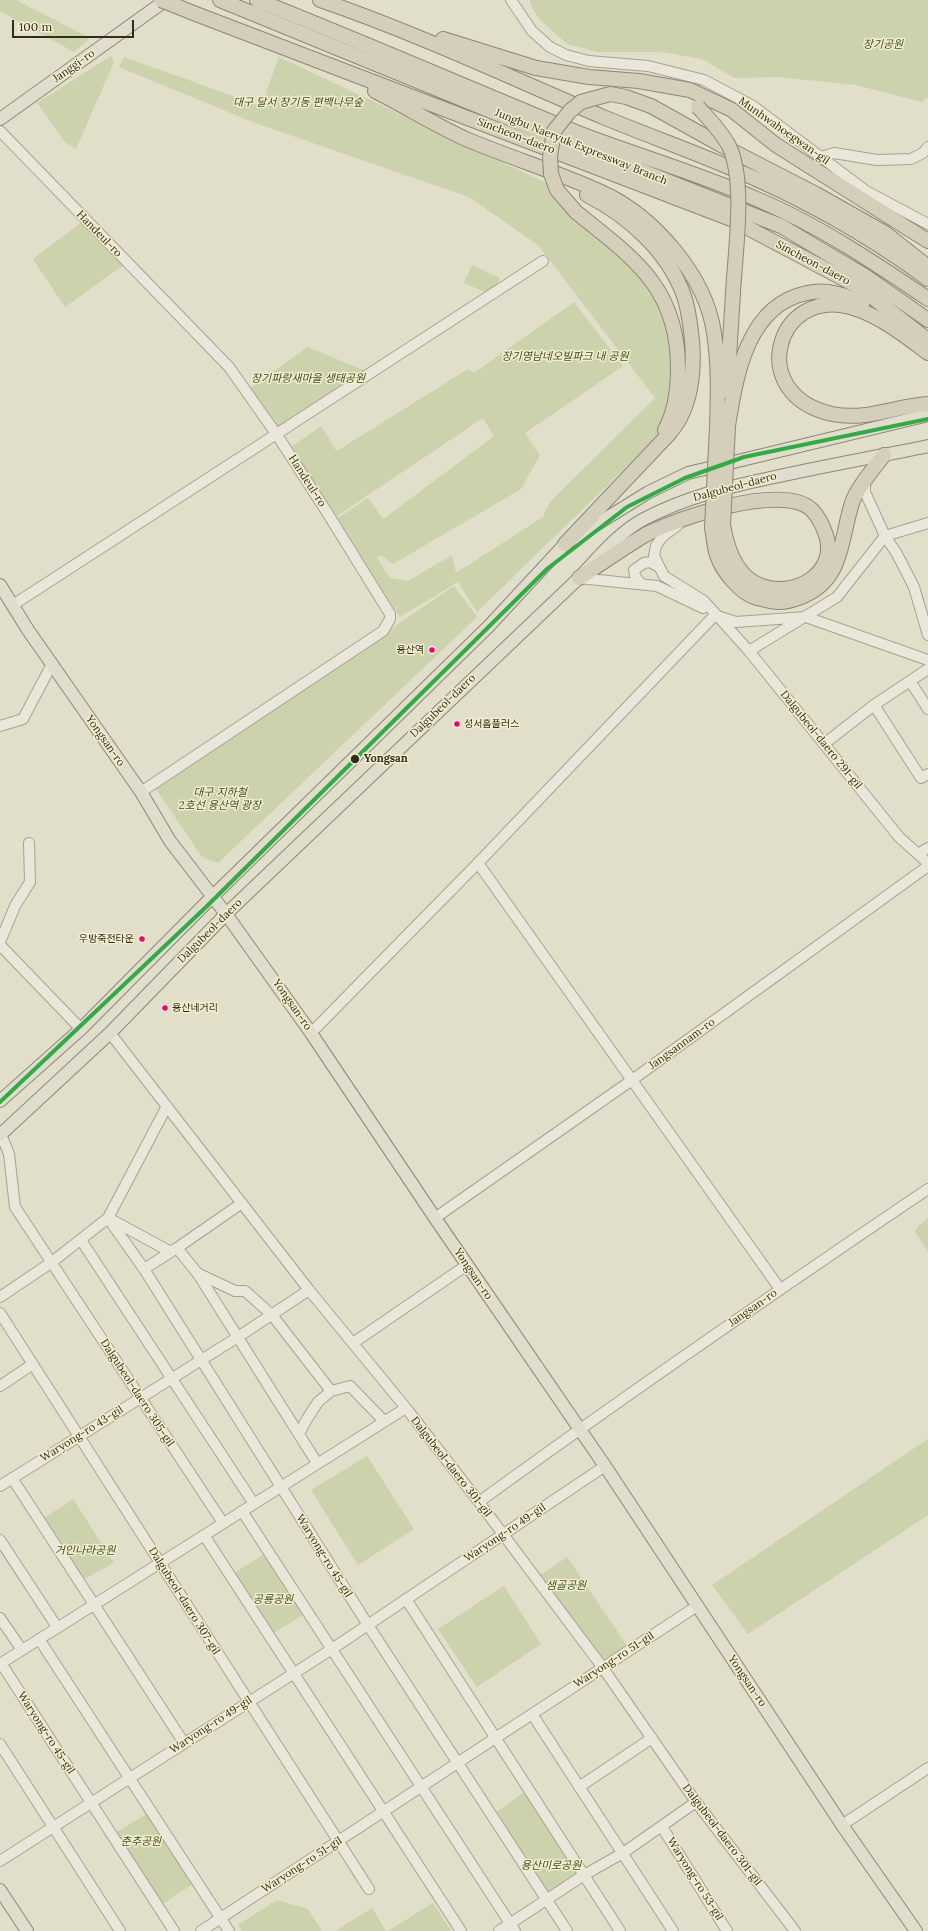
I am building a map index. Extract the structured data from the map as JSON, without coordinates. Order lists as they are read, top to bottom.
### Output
{
  "streets": {
    "highway": ["Sincheon-daero", "Jungbu Naeryuk Expressway Branch"],
    "main road": ["Janggi-ro", "Dalgubeol-daero", "Yongsan-ro"],
    "street": [
      "Munhwahoegwan-gil",
      "Handeul-ro",
      "Dalgubeol-daero 291-gil",
      "Jangsannam-ro",
      "Jangsan-ro",
      "Dalgubeol-daero 305-gil",
      "Waryong-ro 43-gil",
      "Dalgubeol-daero 301-gil",
      "Waryong-ro 49-gil",
      "Waryong-ro 45-gil",
      "Dalgubeol-daero 307-gil",
      "Waryong-ro 51-gil",
      "Waryong-ro 53-gil"
    ]
  },
  "crossings": [
    ["Handeul-ro", "Yongsan-ro"],
    ["Dalgubeol-daero", "Yongsan-ro"],
    ["Dalgubeol-daero", "Dalgubeol-daero 305-gil"],
    ["Dalgubeol-daero", "Dalgubeol-daero 301-gil"],
    ["Yongsan-ro", "Jangsannam-ro"],
    ["Yongsan-ro", "Jangsan-ro"],
    ["Yongsan-ro", "Waryong-ro 49-gil"],
    ["Yongsan-ro", "Waryong-ro 51-gil"],
    ["Dalgubeol-daero 305-gil", "Waryong-ro 43-gil"],
    ["Dalgubeol-daero 305-gil", "Waryong-ro 45-gil"],
    ["Waryong-ro 43-gil", "Dalgubeol-daero 301-gil"],
    ["Waryong-ro 43-gil", "Dalgubeol-daero 307-gil"],
    ["Dalgubeol-daero 301-gil", "Waryong-ro 49-gil"],
    ["Dalgubeol-daero 301-gil", "Waryong-ro 45-gil"],
    ["Dalgubeol-daero 301-gil", "Waryong-ro 51-gil"],
    ["Dalgubeol-daero 301-gil", "Waryong-ro 53-gil"],
    ["Waryong-ro 49-gil", "Waryong-ro 45-gil"],
    ["Waryong-ro 49-gil", "Dalgubeol-daero 307-gil"],
    ["Waryong-ro 45-gil", "Dalgubeol-daero 307-gil"],
    ["Dalgubeol-daero 307-gil", "Waryong-ro 51-gil"]
  ],
  "parks": [
    "장기공원",
    "대구 달서 장기동 편백나무숲",
    "장기영남네오빌파크 내 공원",
    "장기파랑새마을 생태공원",
    "대구 지하철 2호선 용산역 광장",
    "거인나라공원",
    "샘골공원",
    "공룡공원",
    "춘추공원",
    "용산미로공원"
  ],
  "places": [
    "용산역",
    "성서홈플러스",
    "Yongsan",
    "우방죽전타운",
    "용산네거리"
  ],
  "scale_bar": "100 m"
}
